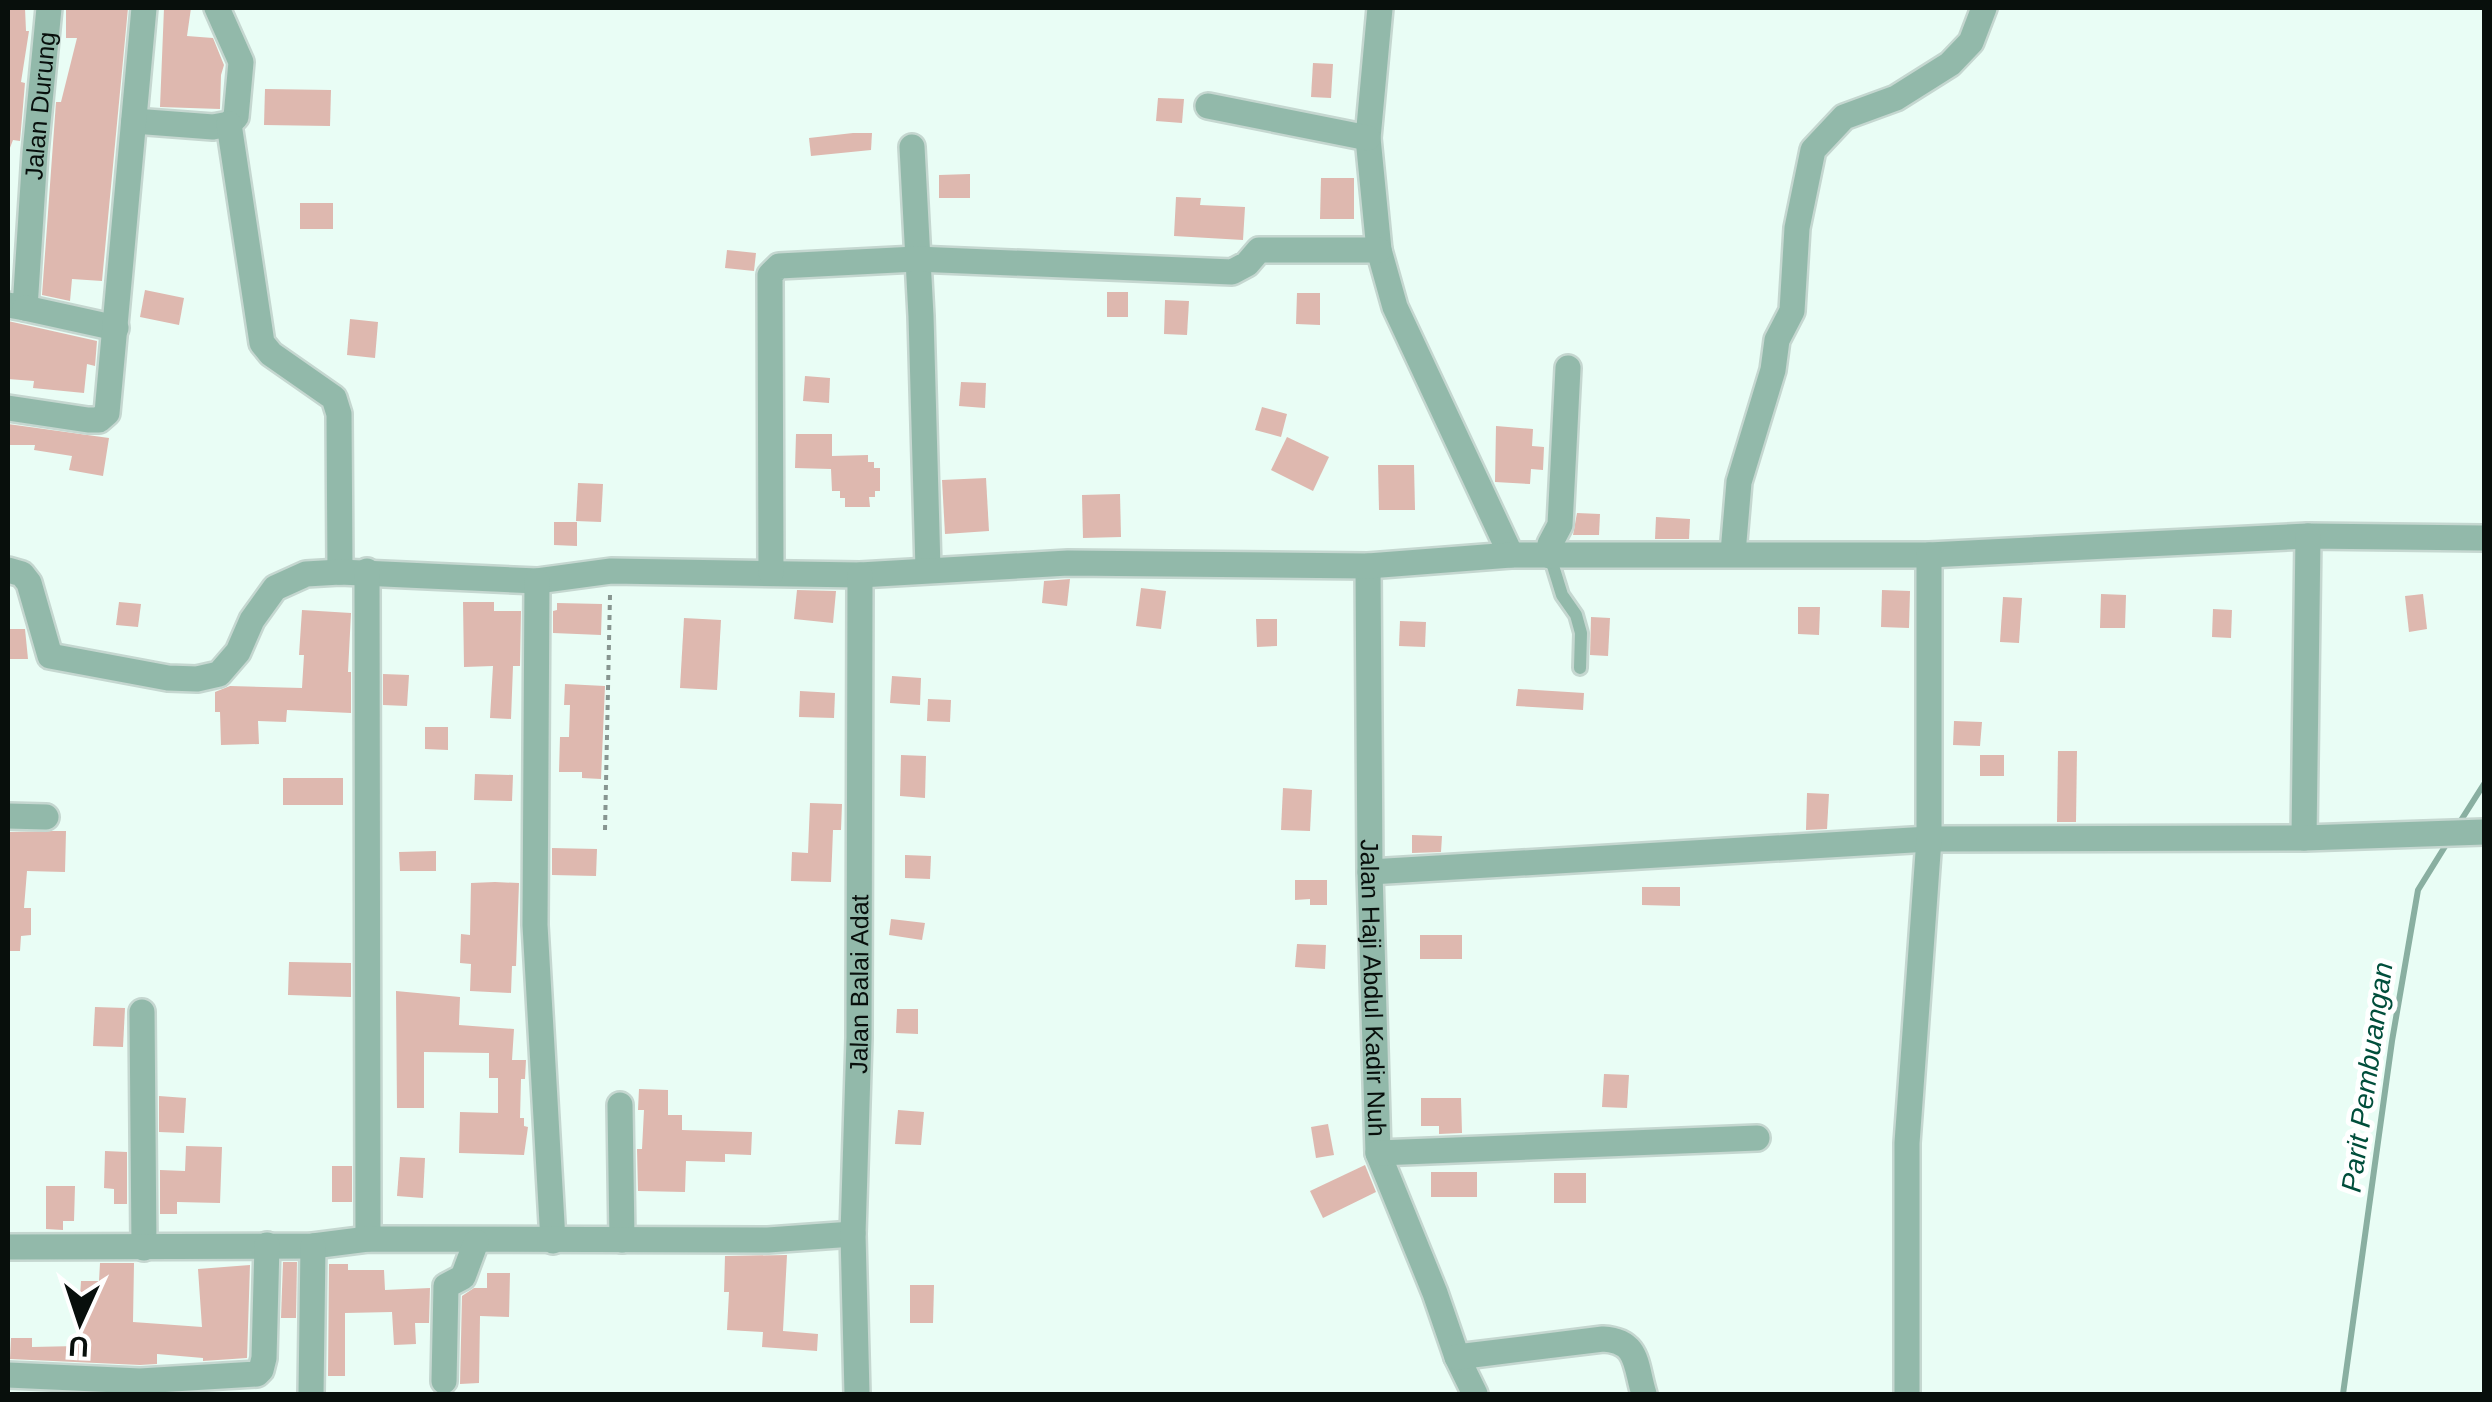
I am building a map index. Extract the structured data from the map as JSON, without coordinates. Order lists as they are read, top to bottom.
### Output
{
  "streets": {
    "street": ["Jalan Durung", "Jalan Balai Adat", "Jalan Haji Abdul Kadir Nuh"]
  },
  "water": ["Parit Pembuangan"],
  "north": "bottom"
}
